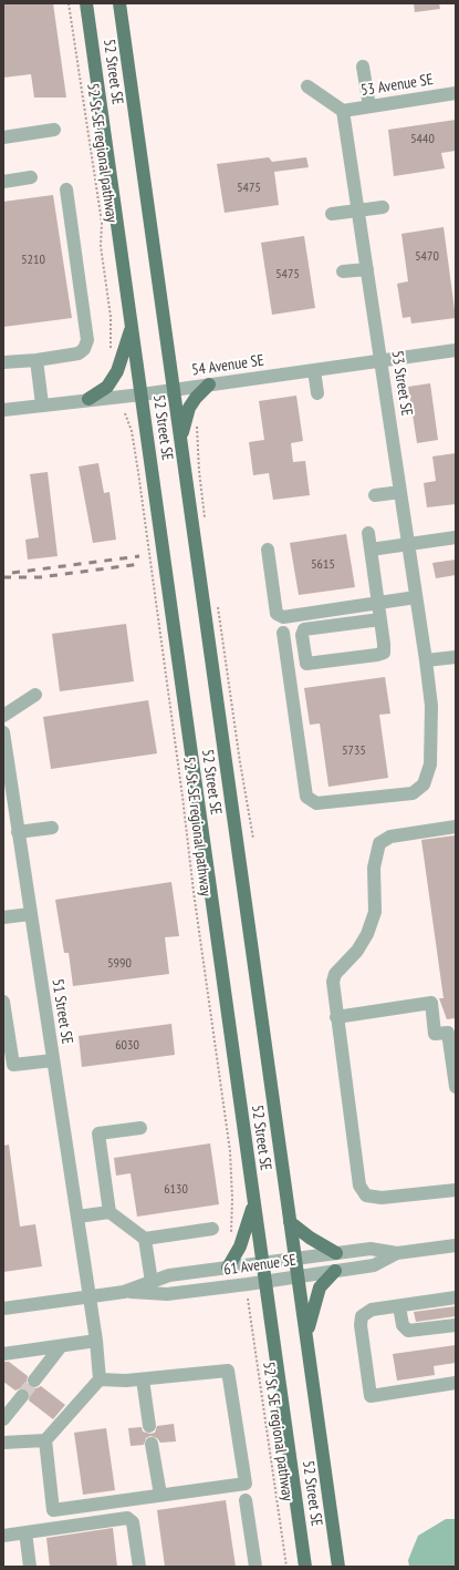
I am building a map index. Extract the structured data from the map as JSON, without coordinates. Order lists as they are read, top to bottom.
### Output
{
  "streets": {
    "main road": ["52 Street SE"],
    "street": [
      "53 Avenue SE",
      "54 Avenue SE",
      "53 Street SE",
      "51 Street SE",
      "61 Avenue SE"
    ],
    "path": ["52 St SE regional pathway"]
  },
  "crossings": [
    ["52 Street SE", "54 Avenue SE"],
    ["52 Street SE", "61 Avenue SE"],
    ["53 Avenue SE", "53 Street SE"],
    ["54 Avenue SE", "53 Street SE"],
    ["51 Street SE", "61 Avenue SE"]
  ],
  "house_numbers": [
    "5440",
    "5475",
    "5470",
    "5210",
    "5475",
    "5615",
    "5735",
    "5990",
    "6030",
    "6130"
  ]
}
